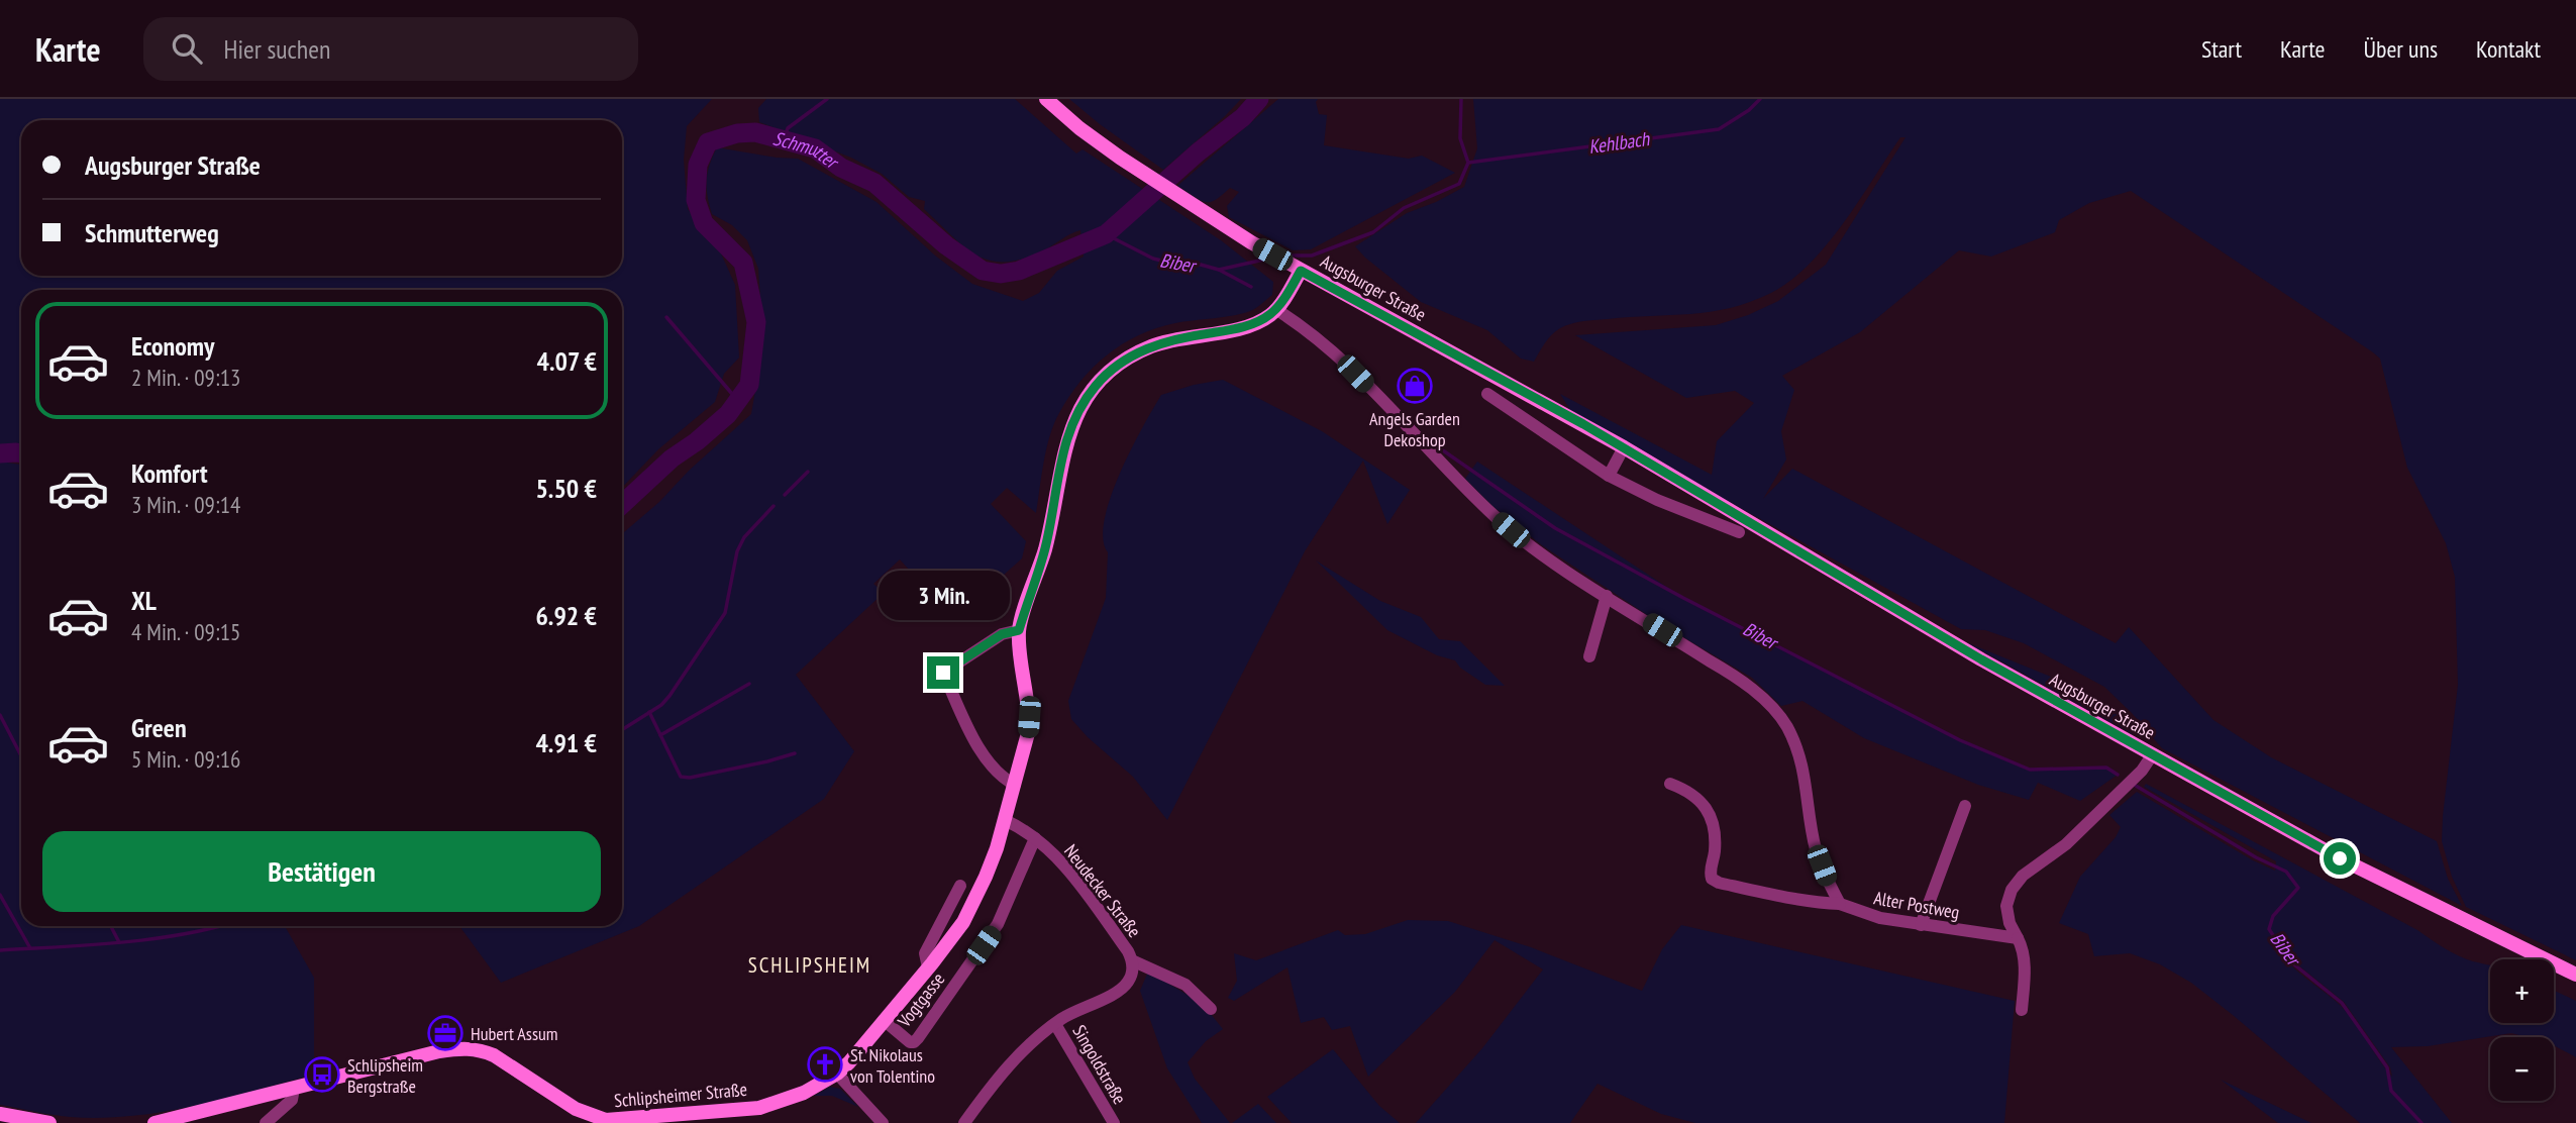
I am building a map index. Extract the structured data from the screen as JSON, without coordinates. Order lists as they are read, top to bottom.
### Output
{
  "streets": {
    "street": [
      "Augsburger Straße",
      "Neudecker Straße",
      "Alter Postweg",
      "Vogtgasse",
      "Singoldstraße",
      "Schlipsheimer Straße"
    ]
  },
  "crossings": [
    ["Augsburger Straße", "Schlipsheimer Straße"],
    ["Neudecker Straße", "Vogtgasse"],
    ["Neudecker Straße", "Singoldstraße"],
    ["Neudecker Straße", "Schlipsheimer Straße"],
    ["Vogtgasse", "Schlipsheimer Straße"]
  ],
  "districts": ["SCHLIPSHEIM"],
  "water": ["Kehlbach", "Schmutter", "Biber"],
  "places": {
    "shop": ["Angels Garden Dekoshop"],
    "office": ["Hubert Assum"],
    "church": ["St. Nikolaus von Tolentino"],
    "bus stop": ["Schlipsheim Bergstraße"]
  },
  "page": {
    "header": "Karte",
    "search": "Hier suchen",
    "nav": [
      "Start",
      "Karte",
      "Über uns",
      "Kontakt"
    ],
    "banner": ["Augsburger Straße", "Schmutterweg"],
    "list": [
      {
        "name": "Economy",
        "note": "2 Min. · 09:13",
        "value": "4.07 €"
      },
      {
        "name": "Komfort",
        "note": "3 Min. · 09:14",
        "value": "5.50 €"
      },
      {
        "name": "XL",
        "note": "4 Min. · 09:15",
        "value": "6.92 €"
      },
      {
        "name": "Green",
        "note": "5 Min. · 09:16",
        "value": "4.91 €"
      }
    ],
    "bubble": "3 Min.",
    "buttons": "Bestätigen",
    "map_buttons": ["+", "−"]
  }
}
